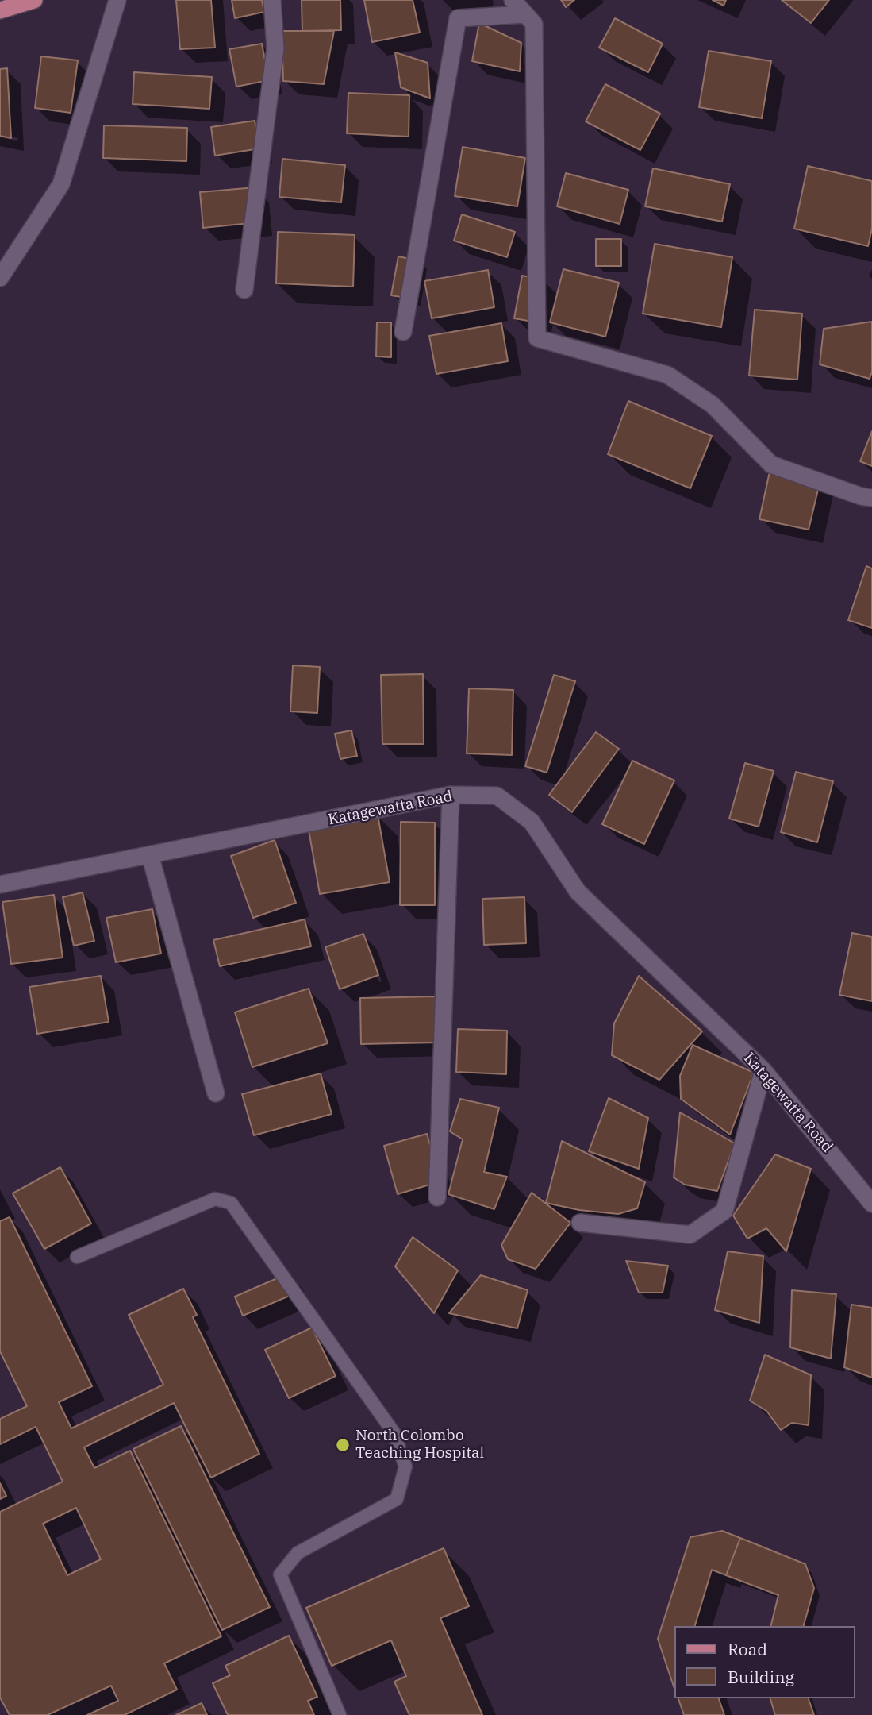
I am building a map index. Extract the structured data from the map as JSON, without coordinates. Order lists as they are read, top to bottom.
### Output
{
  "streets": {
    "street": ["Katagewatta Road"]
  },
  "places": ["North Colombo Teaching Hospital"],
  "legend": ["Road", "Building"]
}
